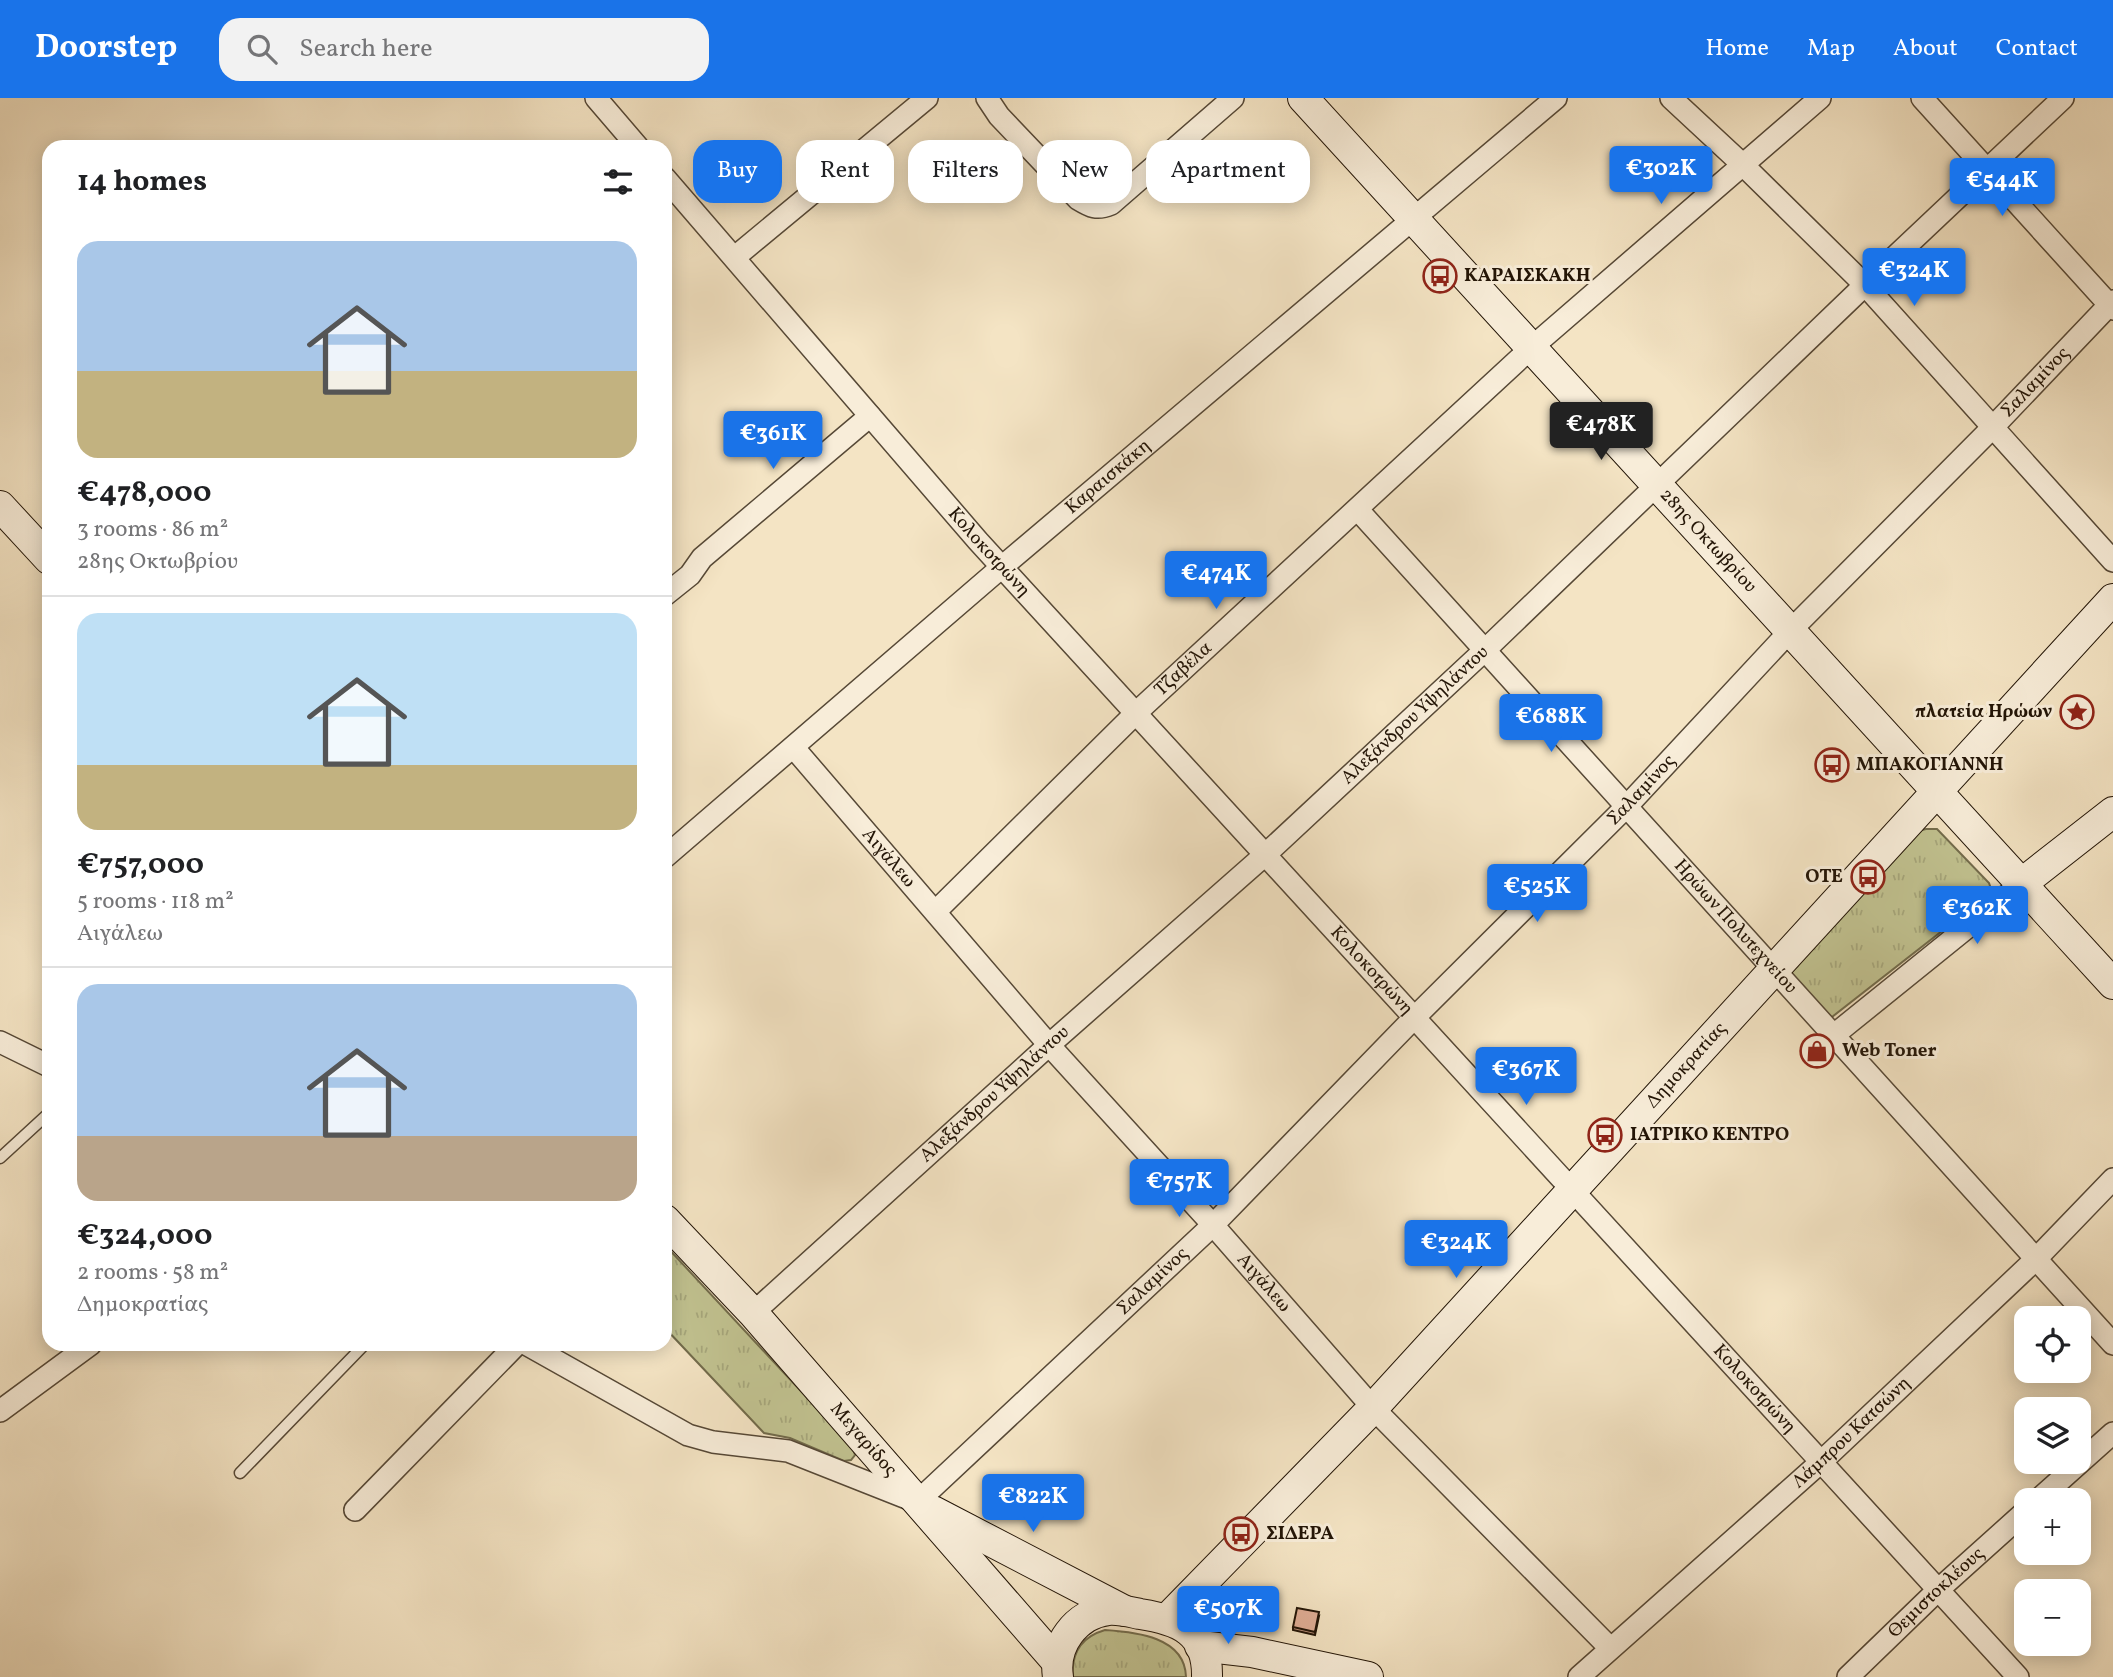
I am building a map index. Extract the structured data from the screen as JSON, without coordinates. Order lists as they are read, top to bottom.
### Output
{
  "streets": {
    "street": [
      "Σαλαμίνος",
      "Καραισκάκη",
      "28ης Οκτωβρίου",
      "Κολοκοτρώνη",
      "Τζαβέλα",
      "Αλεξάνδρου Υψηλάντου",
      "Αιγάλεω",
      "Ηρώων Πολυτεχνείου",
      "Δημοκρατίας",
      "Λάμπρου Κατσώνη",
      "Μεγαρίδος",
      "Θεμιστοκλέους"
    ]
  },
  "crossings": [
    ["Σαλαμίνος", "28ης Οκτωβρίου"],
    ["Σαλαμίνος", "Κολοκοτρώνη"],
    ["Σαλαμίνος", "Αιγάλεω"],
    ["Σαλαμίνος", "Ηρώων Πολυτεχνείου"],
    ["Σαλαμίνος", "Μεγαρίδος"],
    ["Καραισκάκη", "28ης Οκτωβρίου"],
    ["Καραισκάκη", "Κολοκοτρώνη"],
    ["Καραισκάκη", "Αιγάλεω"],
    ["28ης Οκτωβρίου", "Τζαβέλα"],
    ["28ης Οκτωβρίου", "Αλεξάνδρου Υψηλάντου"],
    ["28ης Οκτωβρίου", "Δημοκρατίας"],
    ["Κολοκοτρώνη", "Τζαβέλα"],
    ["Κολοκοτρώνη", "Αλεξάνδρου Υψηλάντου"],
    ["Κολοκοτρώνη", "Δημοκρατίας"],
    ["Κολοκοτρώνη", "Λάμπρου Κατσώνη"],
    ["Κολοκοτρώνη", "Θεμιστοκλέους"],
    ["Τζαβέλα", "Αιγάλεω"],
    ["Τζαβέλα", "Ηρώων Πολυτεχνείου"],
    ["Αλεξάνδρου Υψηλάντου", "Αιγάλεω"],
    ["Αλεξάνδρου Υψηλάντου", "Ηρώων Πολυτεχνείου"],
    ["Αλεξάνδρου Υψηλάντου", "Μεγαρίδος"],
    ["Αιγάλεω", "Δημοκρατίας"],
    ["Αιγάλεω", "Λάμπρου Κατσώνη"],
    ["Ηρώων Πολυτεχνείου", "Δημοκρατίας"],
    ["Ηρώων Πολυτεχνείου", "Λάμπρου Κατσώνη"]
  ],
  "places": {
    "bus stop": [
      "ΚΑΡΑΙΣΚΑΚΗ",
      "ΜΠΑΚΟΓΙΑΝΝΗ",
      "ΟΤΕ",
      "ΙΑΤΡΙΚΟ ΚΕΝΤΡΟ",
      "ΣΙΔΕΡΑ"
    ],
    "place": ["πλατεία Ηρώων"],
    "shop": ["Web Toner"]
  },
  "page": {
    "header": "Doorstep",
    "search": "Search here",
    "nav": [
      "Home",
      "Map",
      "About",
      "Contact"
    ],
    "chip": [
      "Buy",
      "Rent",
      "Filters",
      "New",
      "Apartment"
    ],
    "heading": "14 homes",
    "price": [
      "€302K",
      "€544K",
      "€324K",
      "€478K",
      "€361K",
      "€474K",
      "€688K",
      "€525K",
      "€362K",
      "€367K",
      "€757K",
      "€324K",
      "€822K",
      "€507K"
    ],
    "list": [
      {
        "name": "€478,000",
        "note": "3 rooms · 86 m² · 28ης Οκτωβρίου"
      },
      {
        "name": "€757,000",
        "note": "5 rooms · 118 m² · Αιγάλεω"
      },
      {
        "name": "€324,000",
        "note": "2 rooms · 58 m² · Δημοκρατίας"
      }
    ],
    "map_buttons": ["+", "−"]
  }
}
